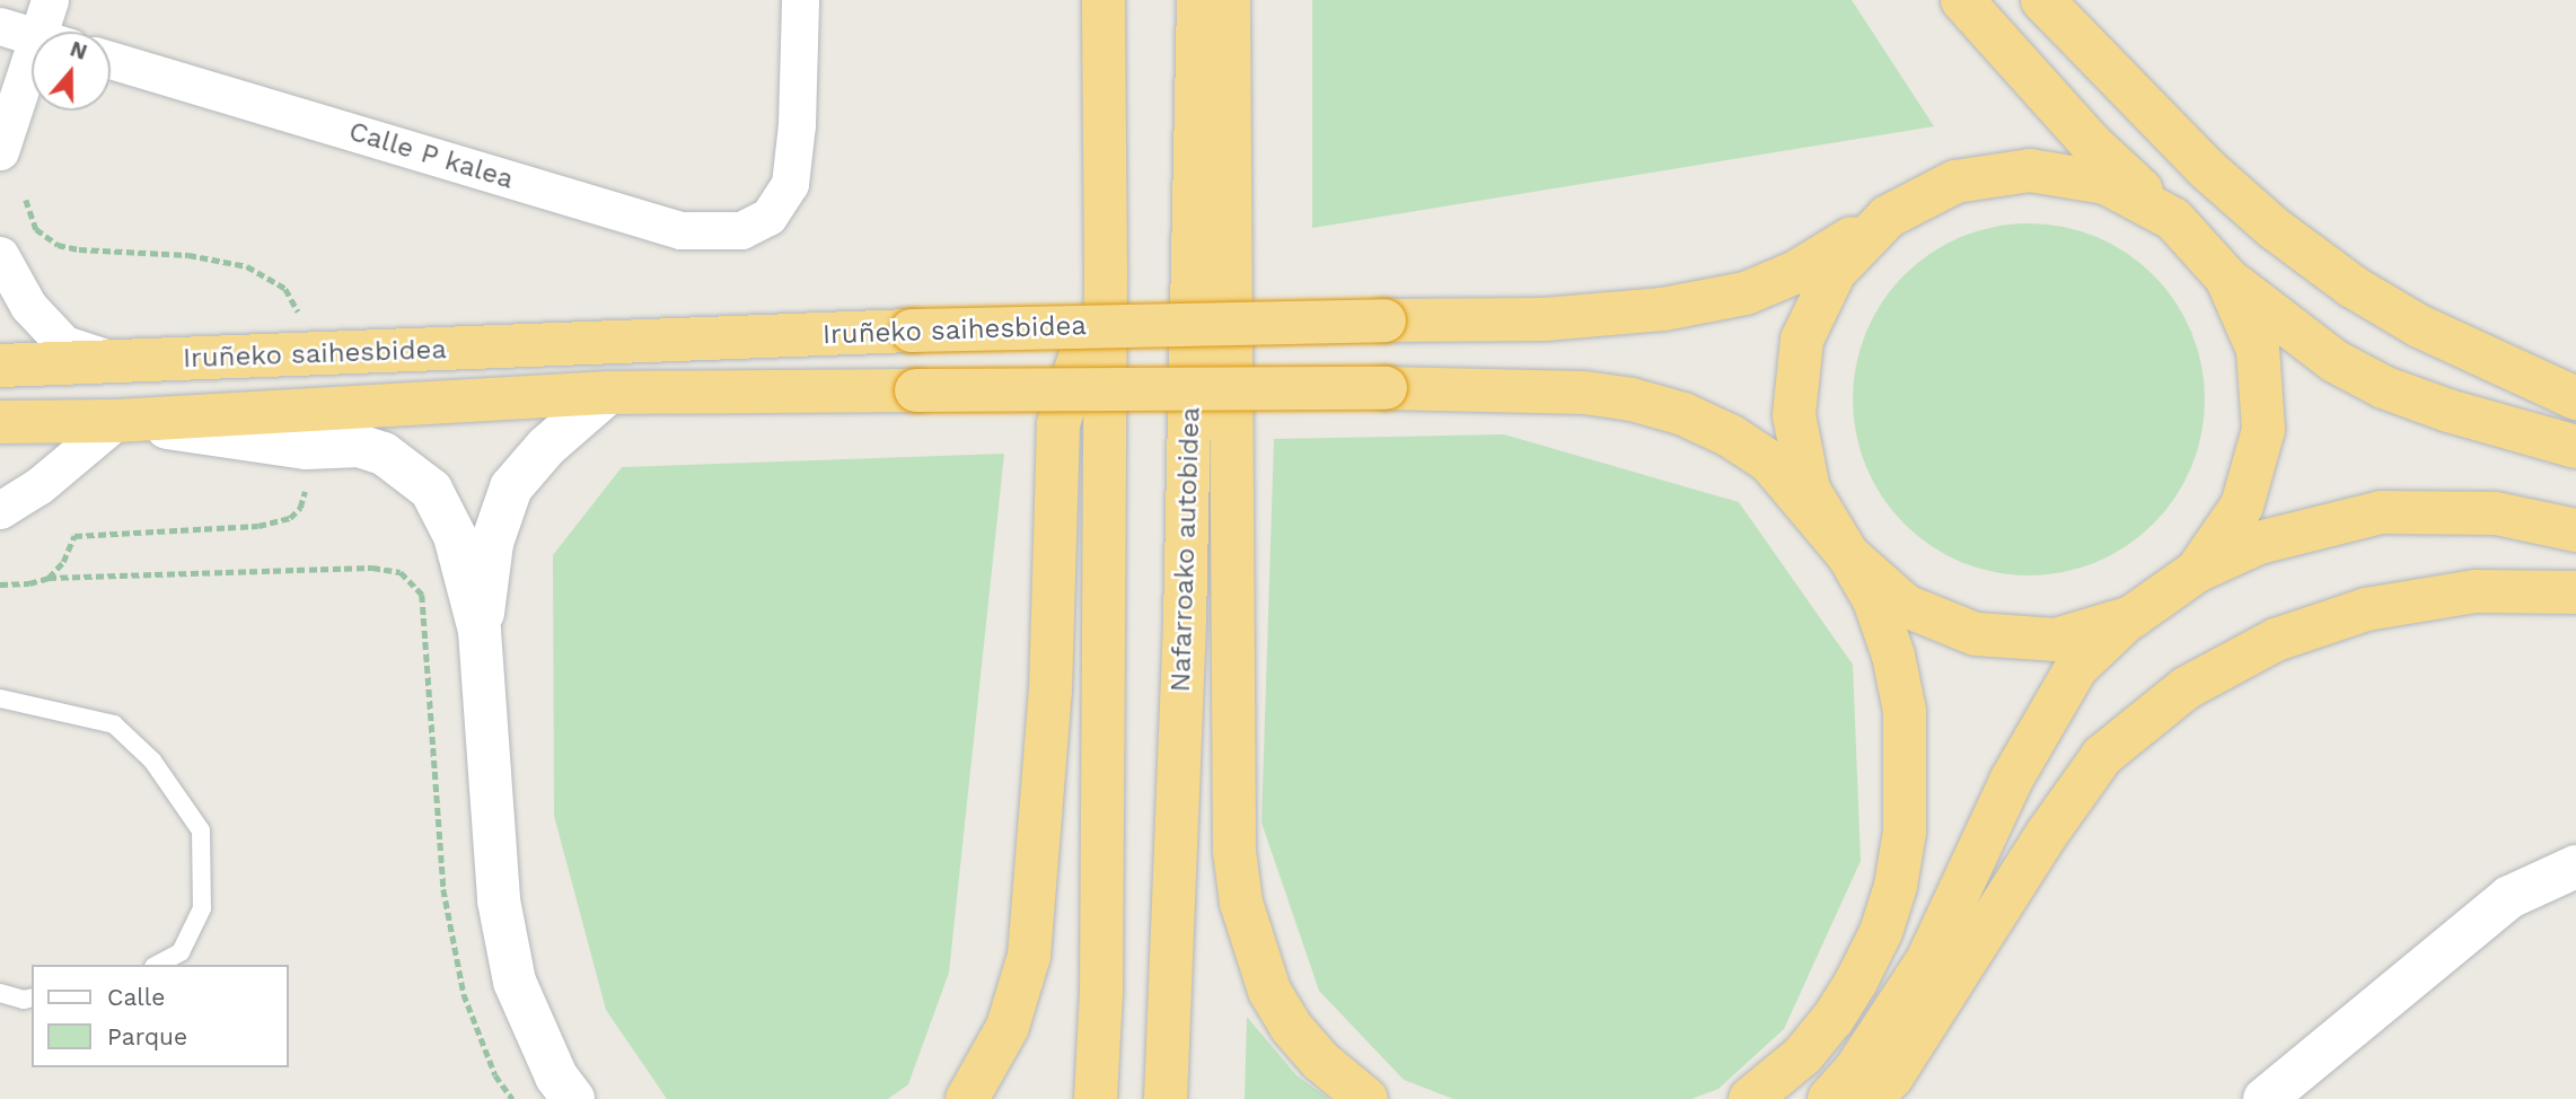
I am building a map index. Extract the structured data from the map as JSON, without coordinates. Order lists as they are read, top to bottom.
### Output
{
  "streets": {
    "highway": ["Iruñeko saihesbidea", "Nafarroako autobidea"],
    "street": ["Calle P kalea"]
  },
  "legend": ["Calle", "Parque"],
  "north": "top"
}
